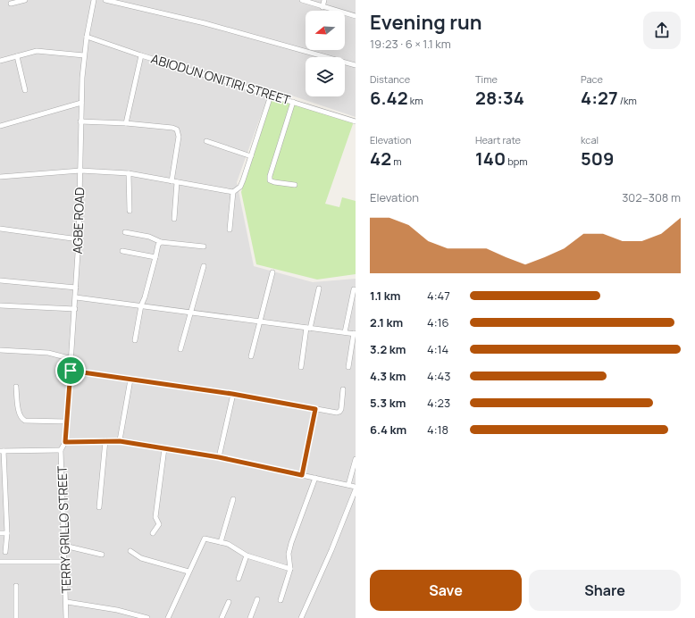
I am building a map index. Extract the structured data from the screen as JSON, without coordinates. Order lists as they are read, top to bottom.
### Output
{
  "streets": {
    "street": ["ABIODUN ONITIRI STREET", "AGBE ROAD", "TERRY GRILLO STREET"]
  },
  "crossings": [
    ["ABIODUN ONITIRI STREET", "AGBE ROAD"],
    ["AGBE ROAD", "TERRY GRILLO STREET"]
  ],
  "north": "left",
  "page": {
    "heading": ["Evening run", "19:23 · 6 × 1.1 km"],
    "stats": [
      ["Distance", "6.42 km"],
      ["Time", "28:34"],
      ["Pace", "4:27 /km"],
      ["Elevation", "42 m"],
      ["Heart rate", "140 bpm"],
      ["kcal", "509"]
    ],
    "chart": ["Elevation", "302–308 m"],
    "list": [
      {
        "name": "1.1 km",
        "note": "4:47"
      },
      {
        "name": "2.1 km",
        "note": "4:16"
      },
      {
        "name": "3.2 km",
        "note": "4:14"
      },
      {
        "name": "4.3 km",
        "note": "4:43"
      },
      {
        "name": "5.3 km",
        "note": "4:23"
      },
      {
        "name": "6.4 km",
        "note": "4:18"
      }
    ],
    "buttons": ["Save", "Share"]
  }
}
